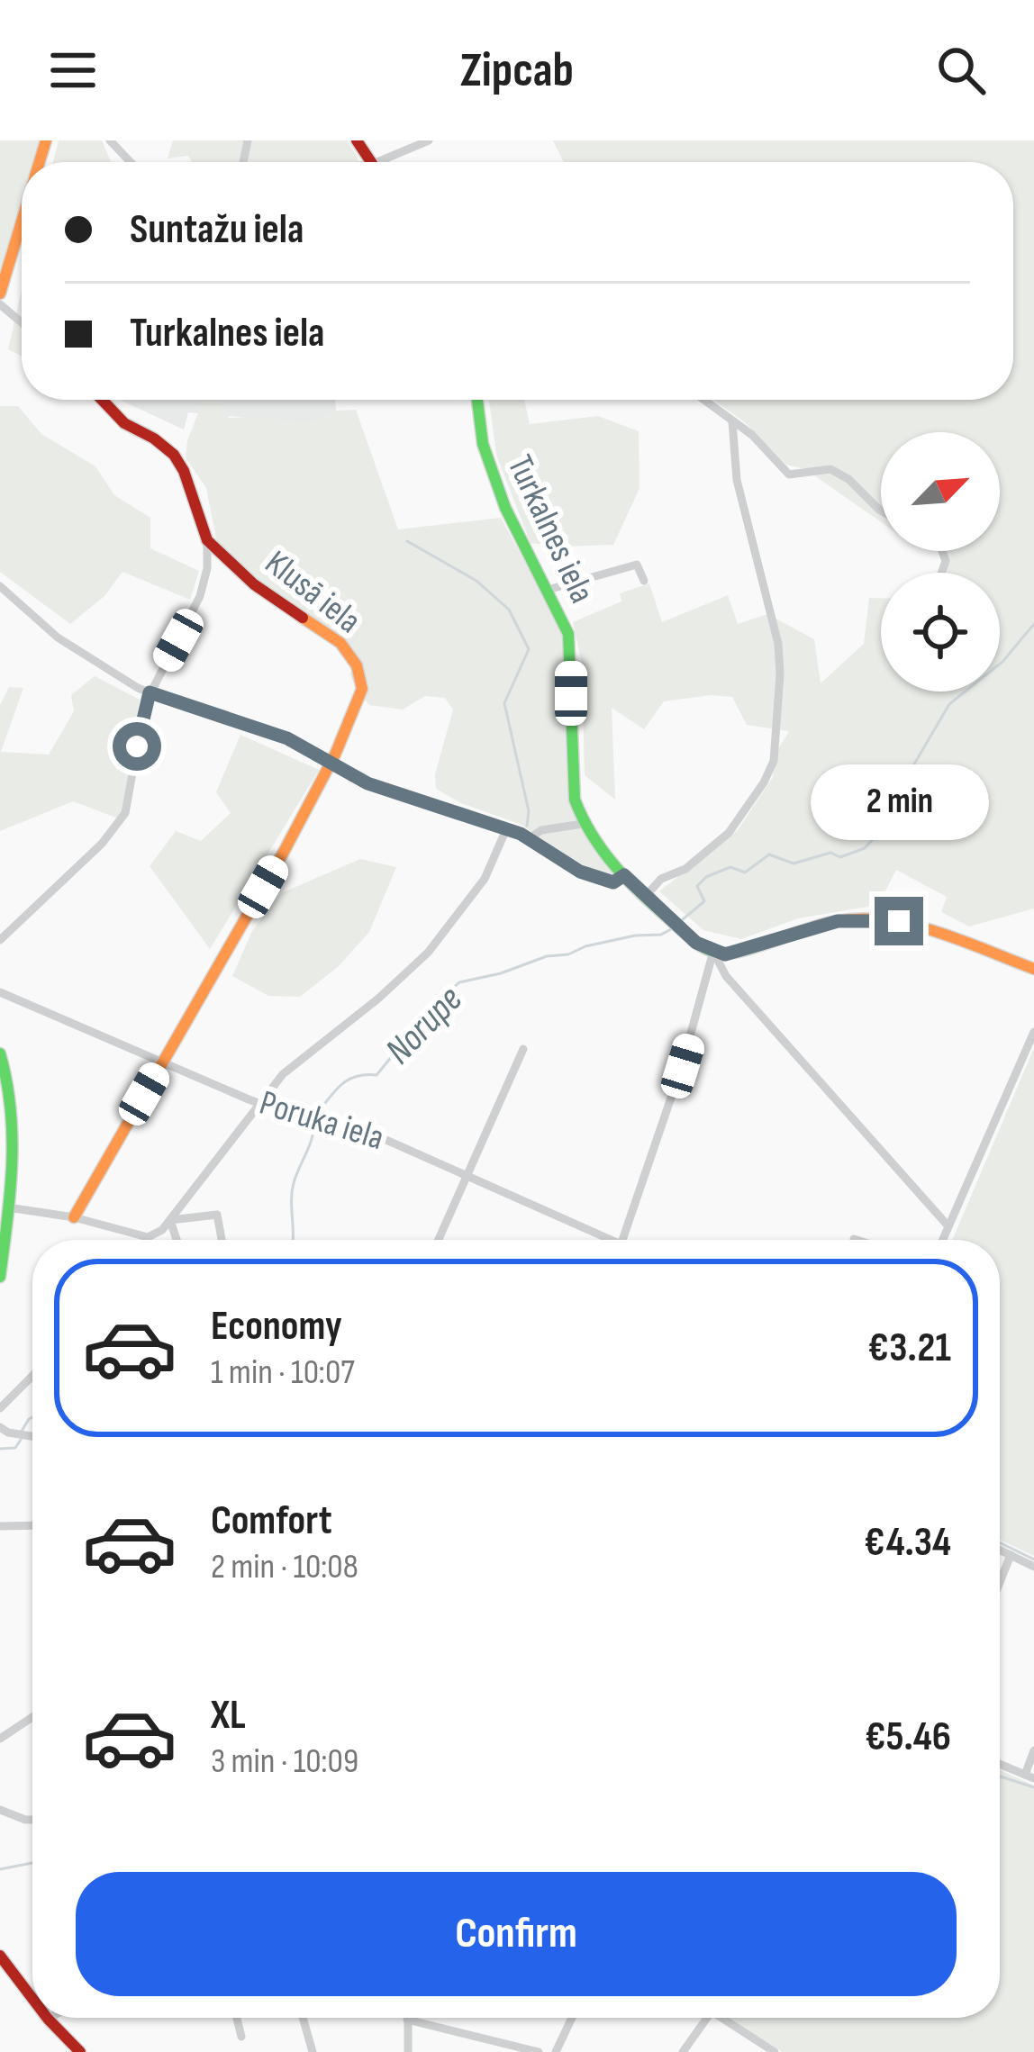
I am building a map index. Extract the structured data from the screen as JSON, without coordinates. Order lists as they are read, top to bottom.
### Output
{
  "streets": {
    "main road": ["Turkalnes iela", "Klusā iela"],
    "street": ["Poruka iela"]
  },
  "crossings": [
    ["Klusā iela", "Poruka iela"]
  ],
  "water": ["Norupe"],
  "north": "top right",
  "page": {
    "header": "Zipcab",
    "banner": ["Suntažu iela", "Turkalnes iela"],
    "bubble": "2 min",
    "list": [
      {
        "name": "Economy",
        "note": "1 min · 10:07",
        "value": "€3.21"
      },
      {
        "name": "Comfort",
        "note": "2 min · 10:08",
        "value": "€4.34"
      },
      {
        "name": "XL",
        "note": "3 min · 10:09",
        "value": "€5.46"
      }
    ],
    "buttons": "Confirm"
  }
}
